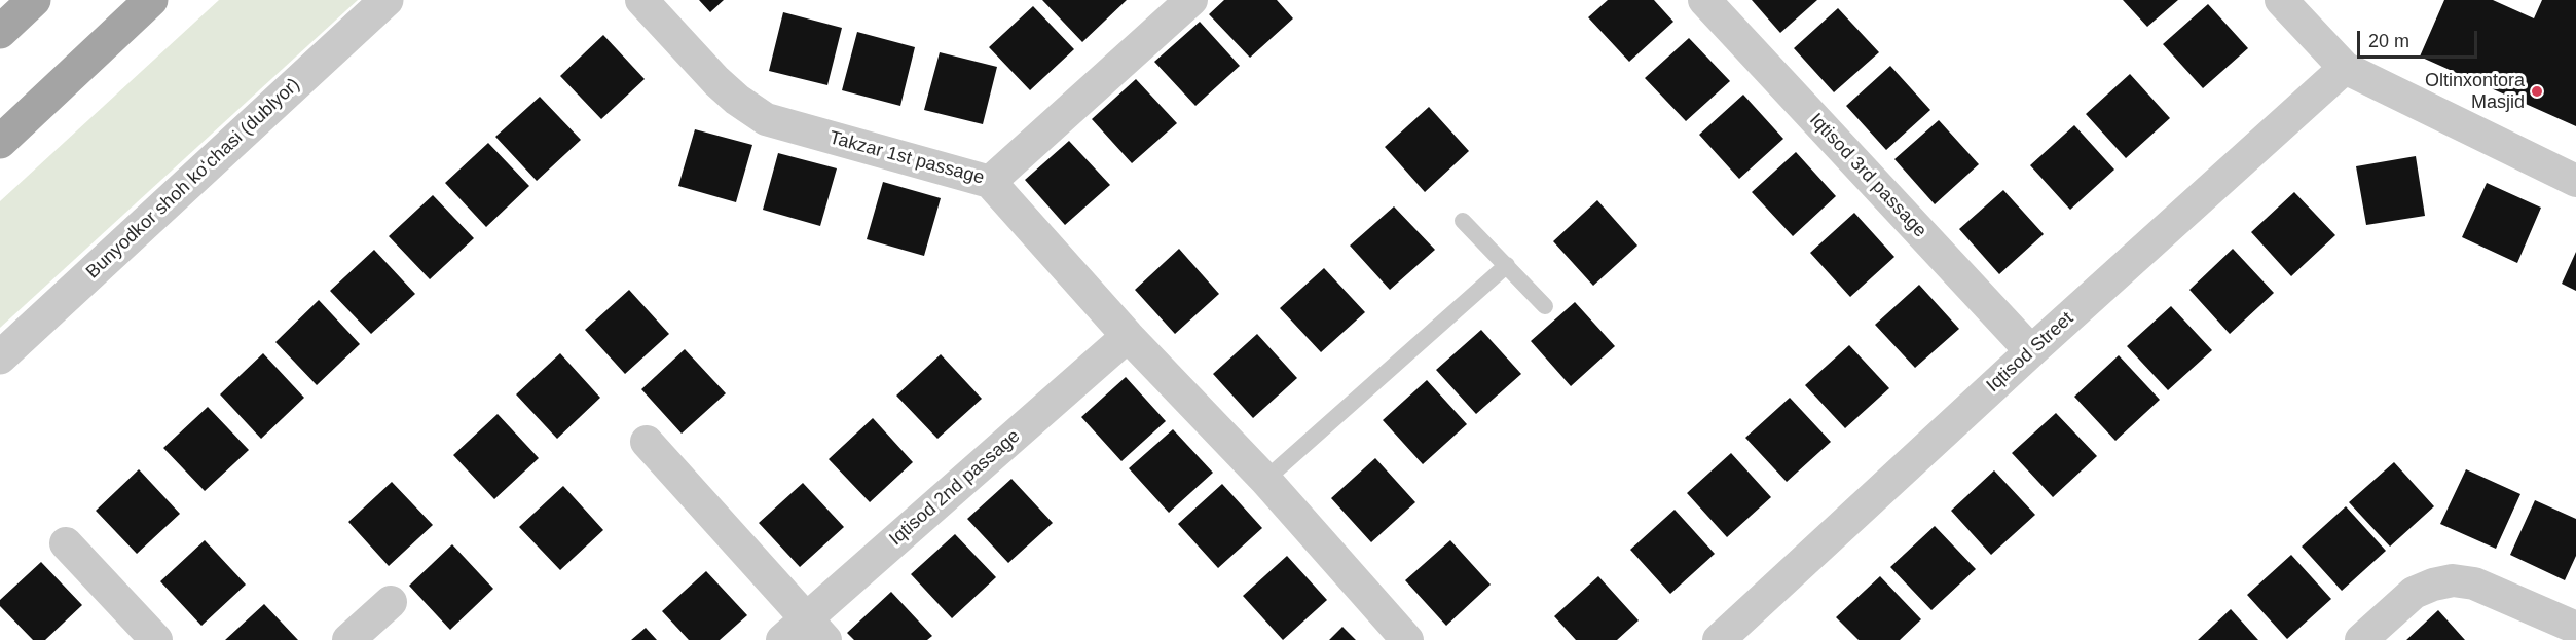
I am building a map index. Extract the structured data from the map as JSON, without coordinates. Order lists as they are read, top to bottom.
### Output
{
  "streets": {
    "street": [
      "Takzar 1st passage",
      "Iqtisod 3rd passage",
      "Bunyodkor shoh koʻchasi (dublyor)",
      "Iqtisod Street",
      "Iqtisod 2nd passage"
    ]
  },
  "crossings": [
    ["Iqtisod 3rd passage", "Iqtisod Street"]
  ],
  "places": ["Oltinxontora Masjid"],
  "scale_bar": "20 m"
}
